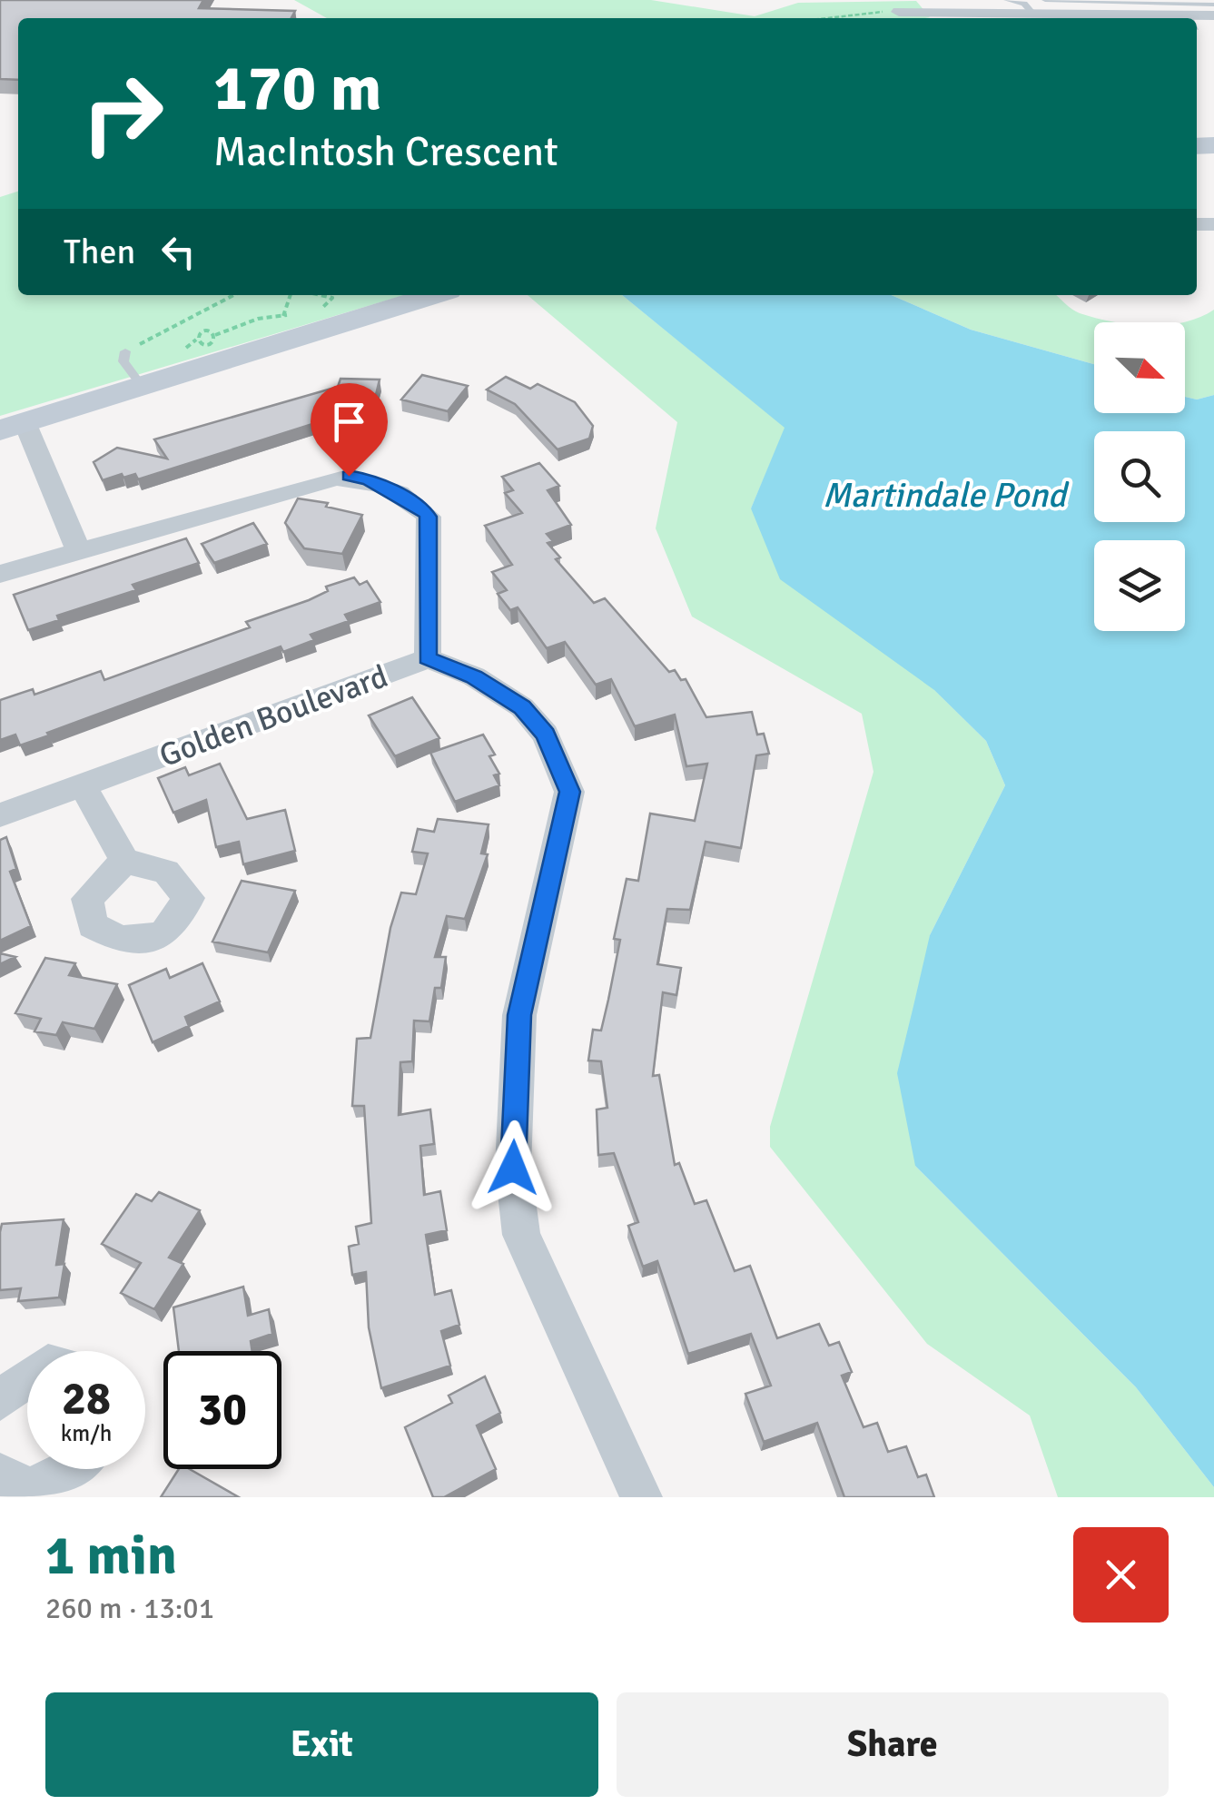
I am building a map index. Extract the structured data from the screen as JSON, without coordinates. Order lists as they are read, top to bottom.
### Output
{
  "streets": {
    "street": ["Golden Boulevard"]
  },
  "water": ["Martindale Pond"],
  "north": "bottom right",
  "page": {
    "turn": ["170 m", "MacIntosh Crescent"],
    "then": "Then",
    "speed": "28 km/h",
    "limit": "30",
    "heading": ["1 min", "260 m · 13:01"],
    "buttons": ["Exit", "Share"]
  }
}
